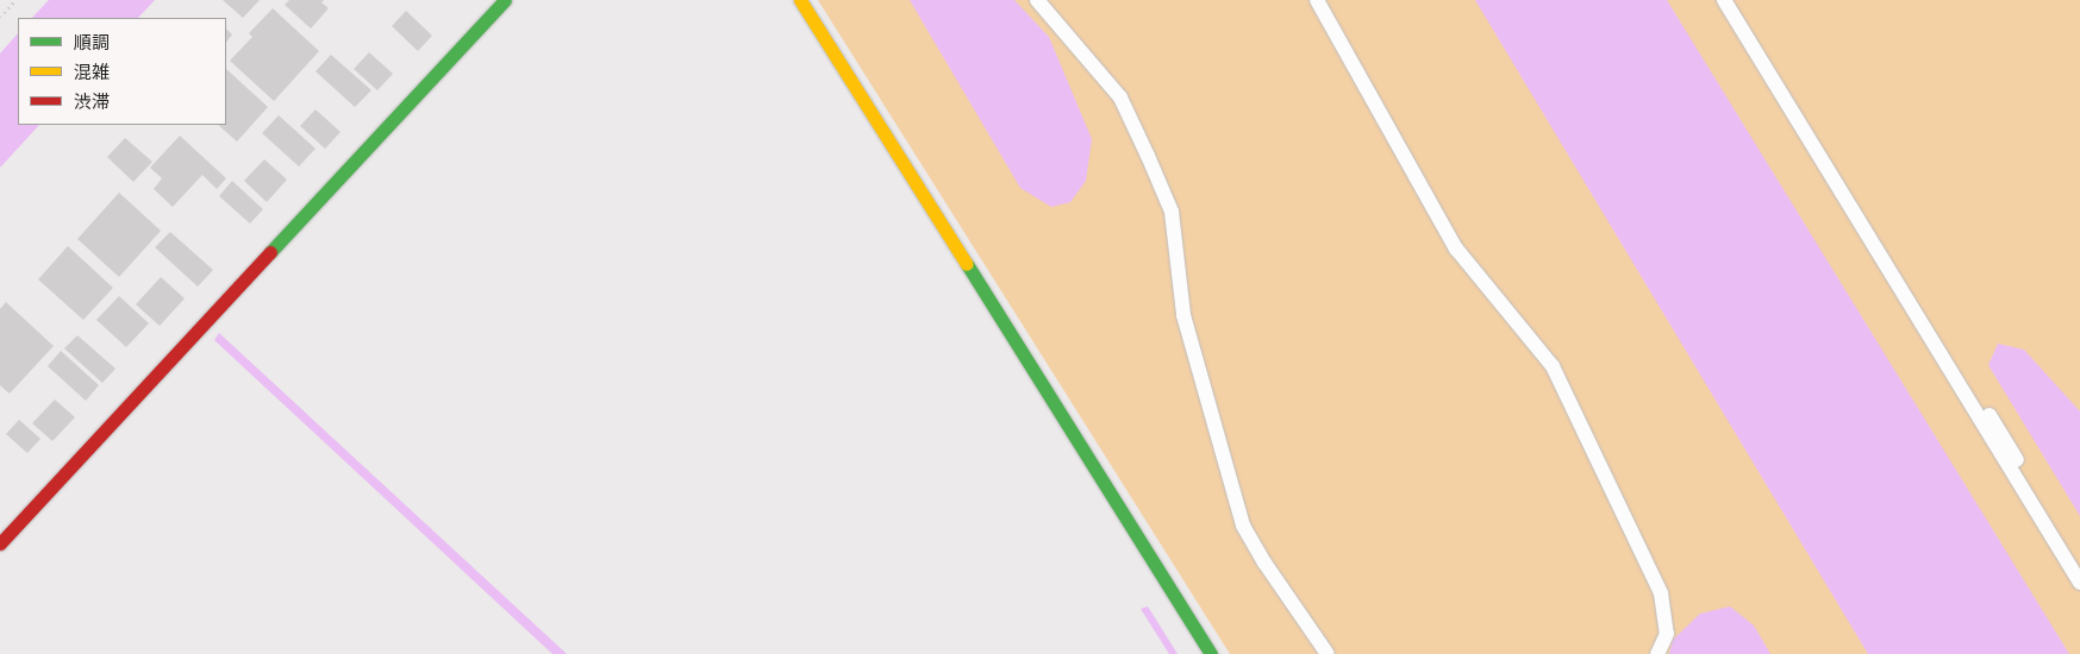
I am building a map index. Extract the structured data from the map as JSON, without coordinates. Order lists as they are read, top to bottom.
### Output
{
  "legend": ["順調", "混雑", "渋滞"]
}
